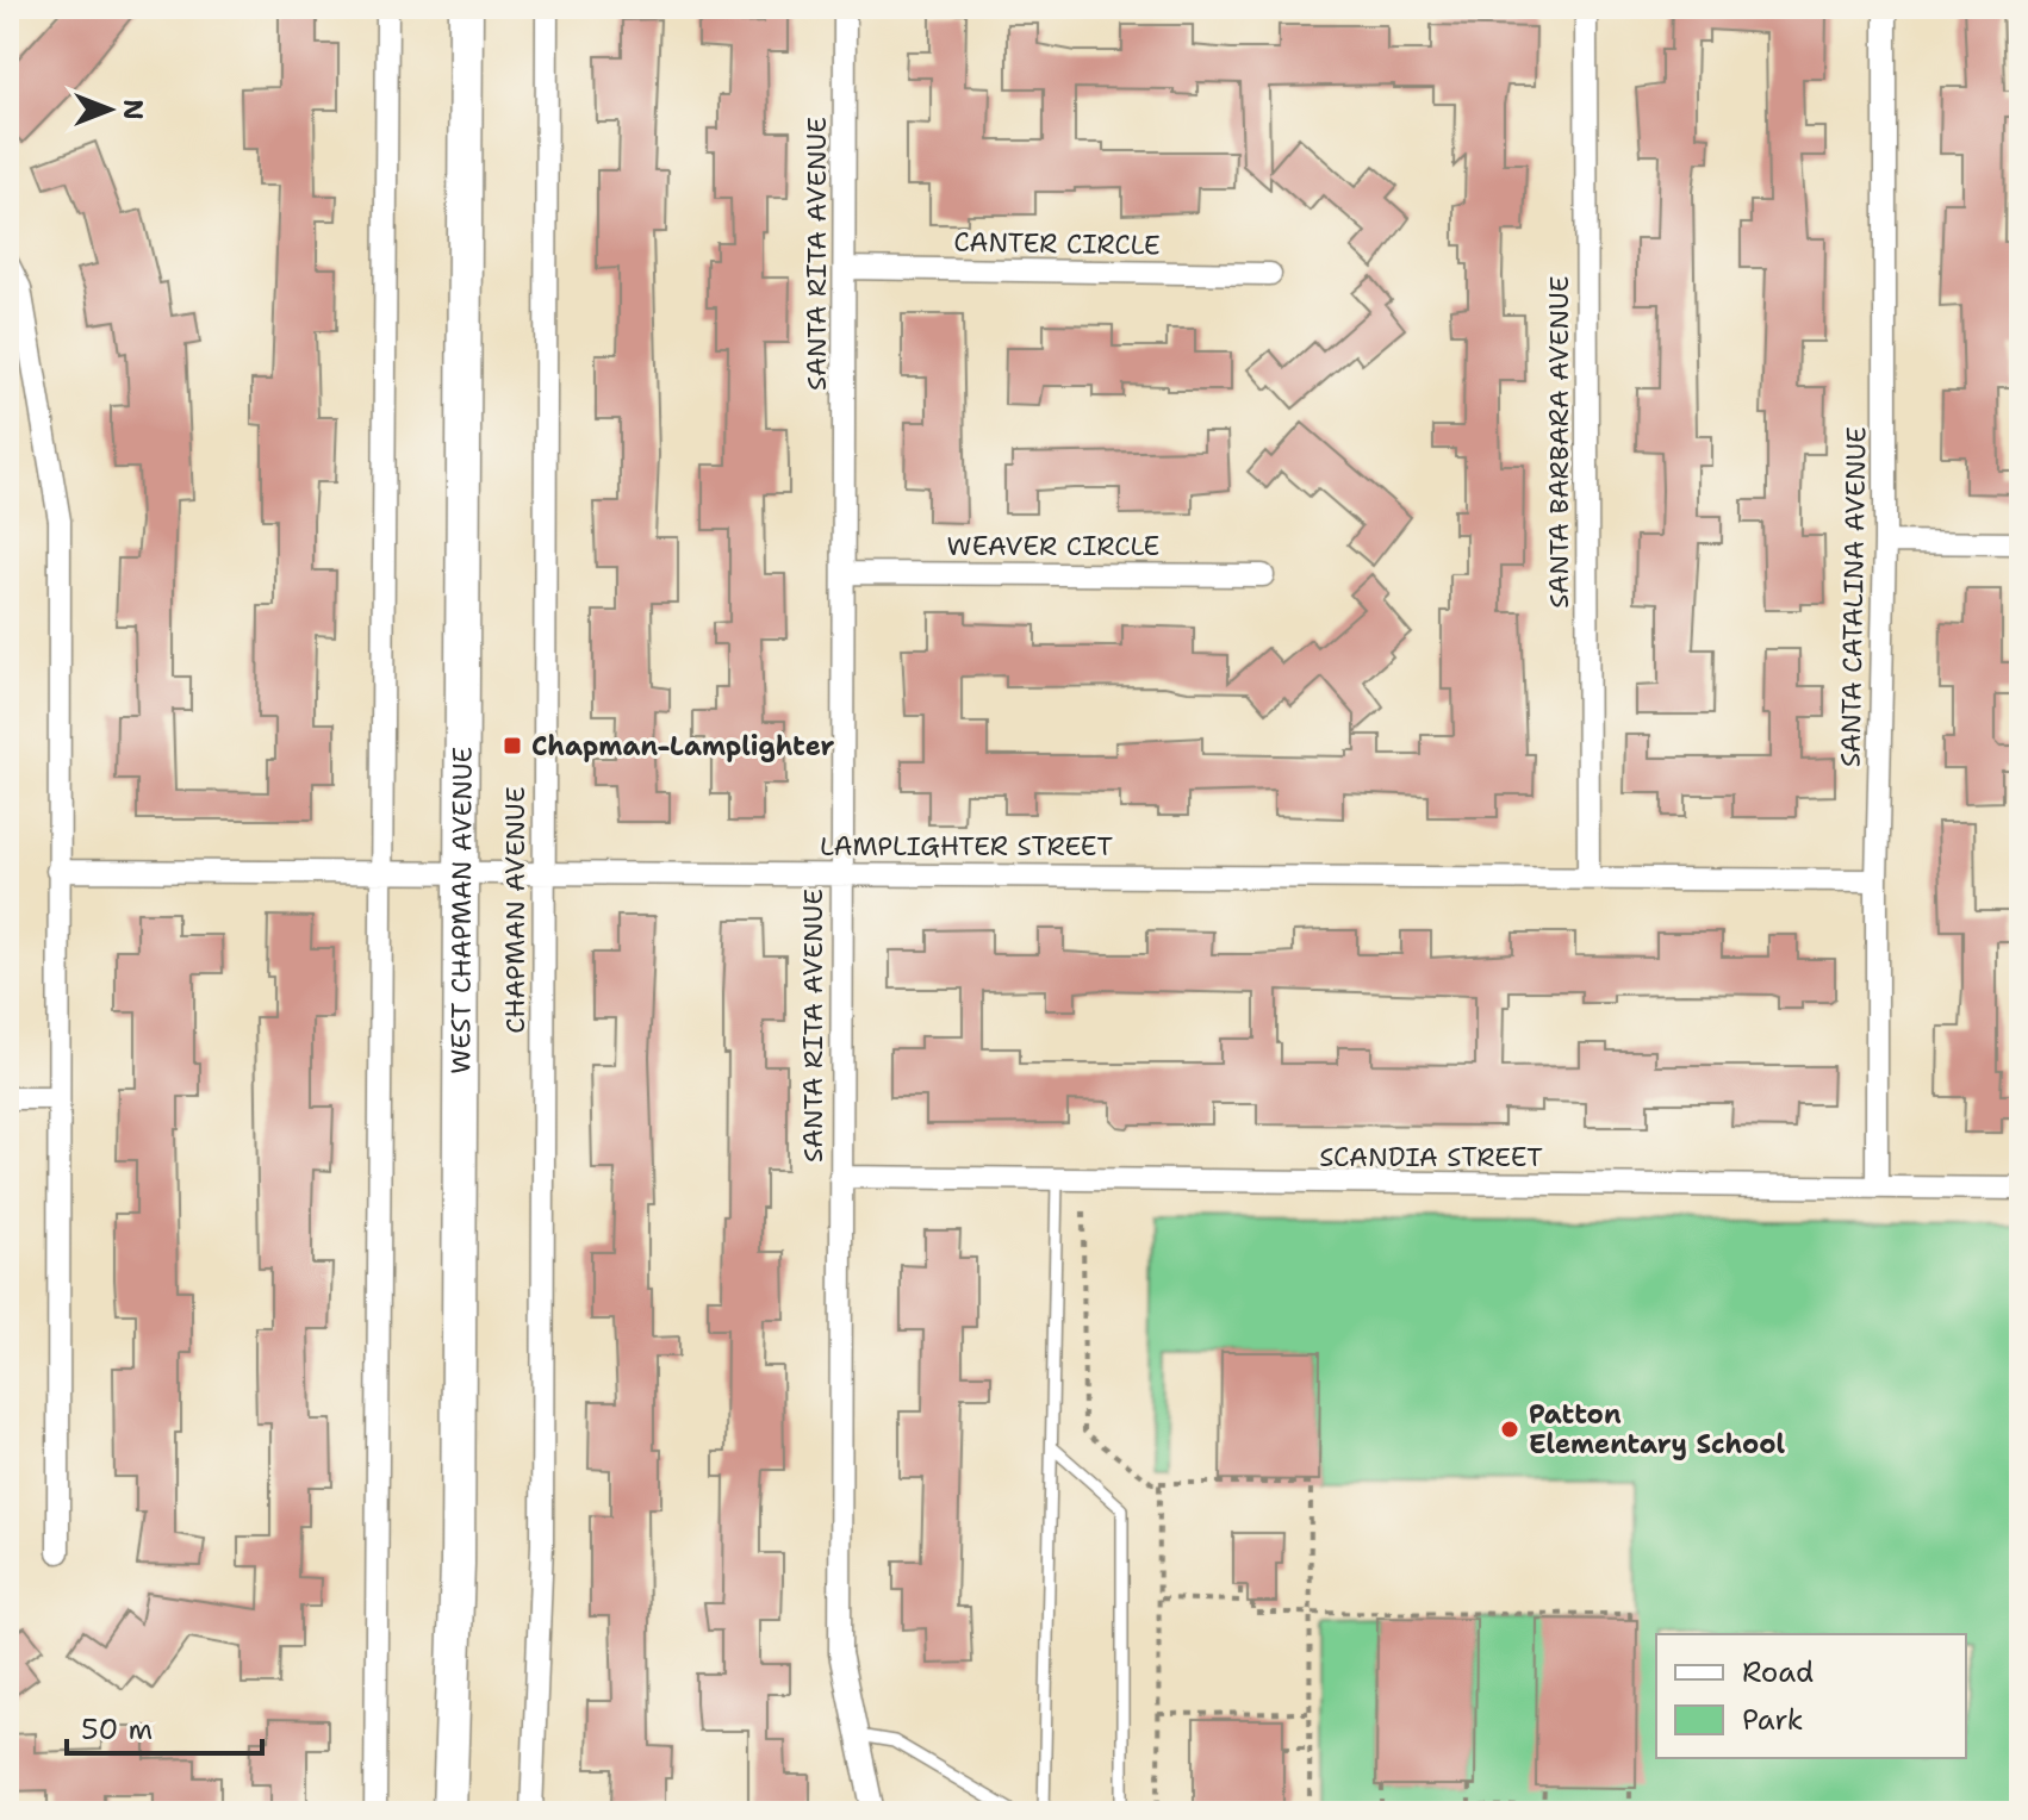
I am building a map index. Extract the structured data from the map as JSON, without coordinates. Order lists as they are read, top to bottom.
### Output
{
  "streets": {
    "main road": ["WEST CHAPMAN AVENUE"],
    "street": [
      "CANTER CIRCLE",
      "SANTA RITA AVENUE",
      "SANTA BARBARA AVENUE",
      "WEAVER CIRCLE",
      "SANTA CATALINA AVENUE",
      "LAMPLIGHTER STREET",
      "CHAPMAN AVENUE",
      "SCANDIA STREET"
    ]
  },
  "crossings": [
    ["CANTER CIRCLE", "SANTA RITA AVENUE"],
    ["SANTA RITA AVENUE", "WEAVER CIRCLE"],
    ["SANTA RITA AVENUE", "LAMPLIGHTER STREET"],
    ["SANTA RITA AVENUE", "SCANDIA STREET"],
    ["SANTA BARBARA AVENUE", "LAMPLIGHTER STREET"],
    ["SANTA CATALINA AVENUE", "LAMPLIGHTER STREET"],
    ["SANTA CATALINA AVENUE", "SCANDIA STREET"],
    ["LAMPLIGHTER STREET", "WEST CHAPMAN AVENUE"],
    ["LAMPLIGHTER STREET", "CHAPMAN AVENUE"]
  ],
  "places": {
    "transit": ["Chapman-Lamplighter"],
    "other": ["Patton Elementary School"]
  },
  "legend": ["Road", "Park"],
  "scale_bar": "50 m",
  "north": "right"
}
